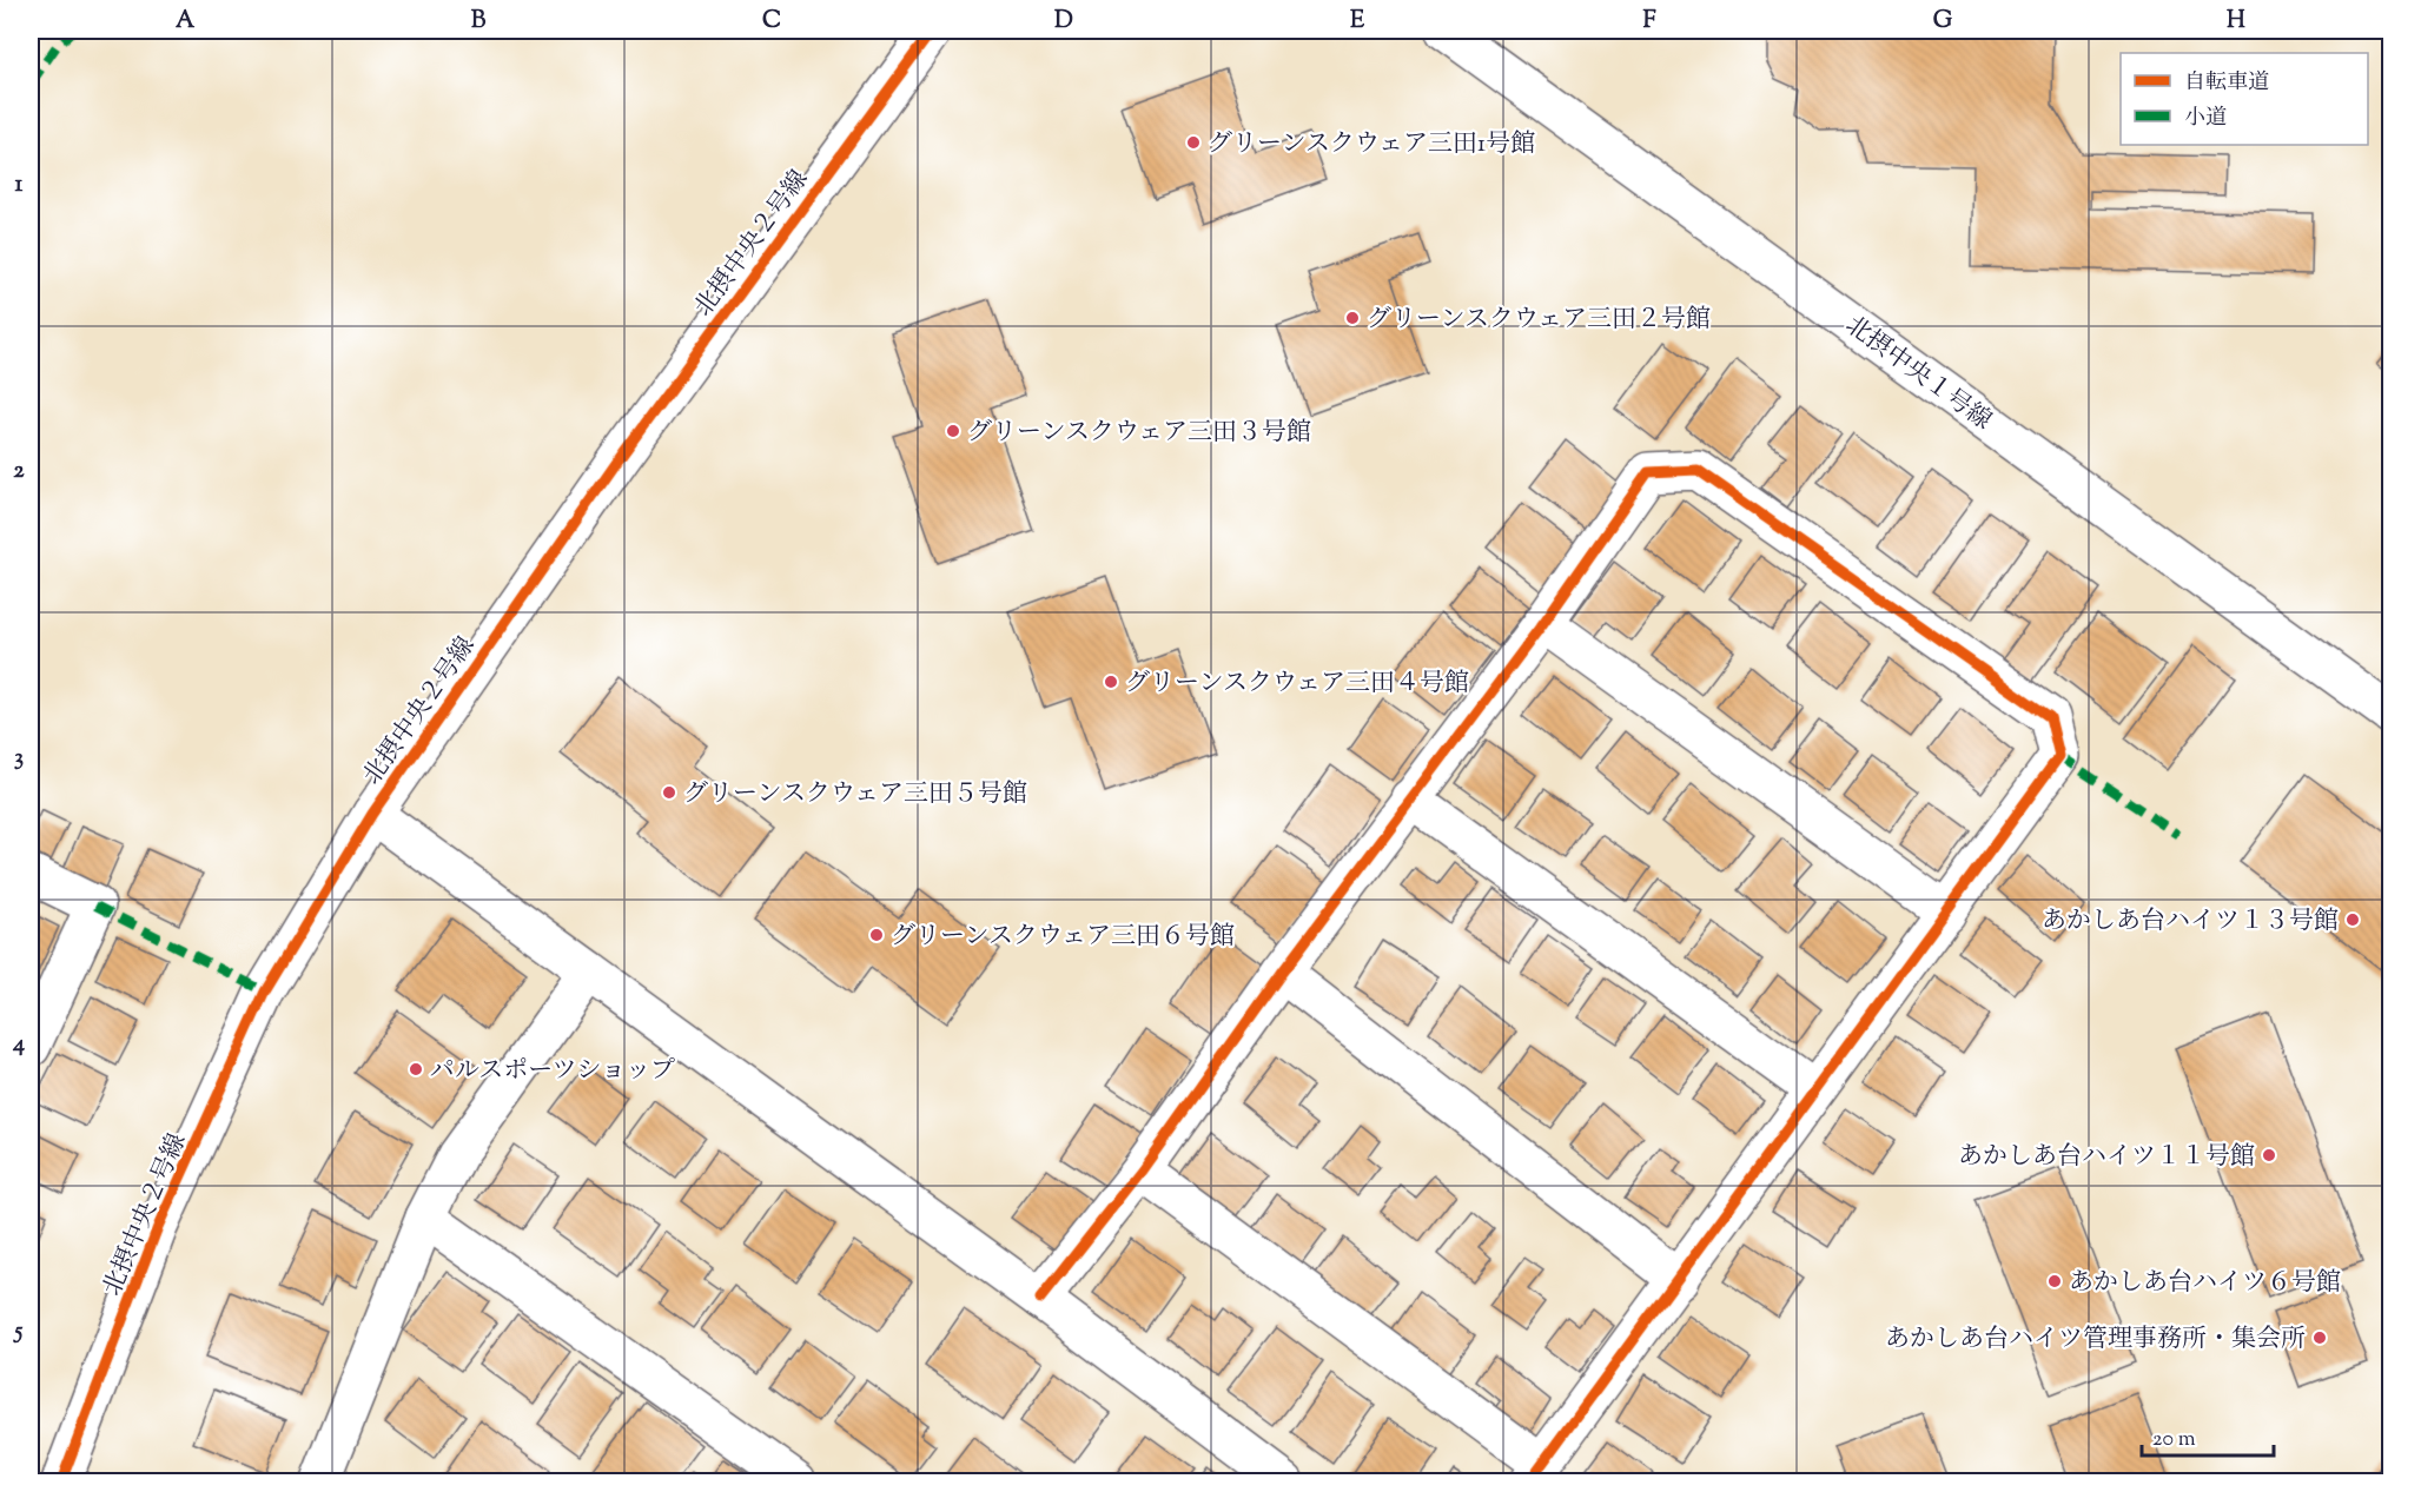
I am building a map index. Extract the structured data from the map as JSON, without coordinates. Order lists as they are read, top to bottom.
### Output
{
  "streets": {
    "street": ["北摂中央２号線", "北摂中央１号線"]
  },
  "places": [
    "グリーンスクウェア三田1号館",
    "グリーンスクウェア三田２号館",
    "グリーンスクウェア三田３号館",
    "グリーンスクウェア三田４号館",
    "グリーンスクウェア三田５号館",
    "あかしあ台ハイツ１３号館",
    "グリーンスクウェア三田６号館",
    "パルスポーツショップ",
    "あかしあ台ハイツ１１号館",
    "あかしあ台ハイツ６号館",
    "あかしあ台ハイツ管理事務所・集会所"
  ],
  "legend": ["自転車道", "小道"],
  "scale_bar": "20 m",
  "grid": {
    "columns": [
      "A",
      "B",
      "C",
      "D",
      "E",
      "F",
      "G",
      "H"
    ],
    "rows": [
      "1",
      "2",
      "3",
      "4",
      "5"
    ]
  }
}
